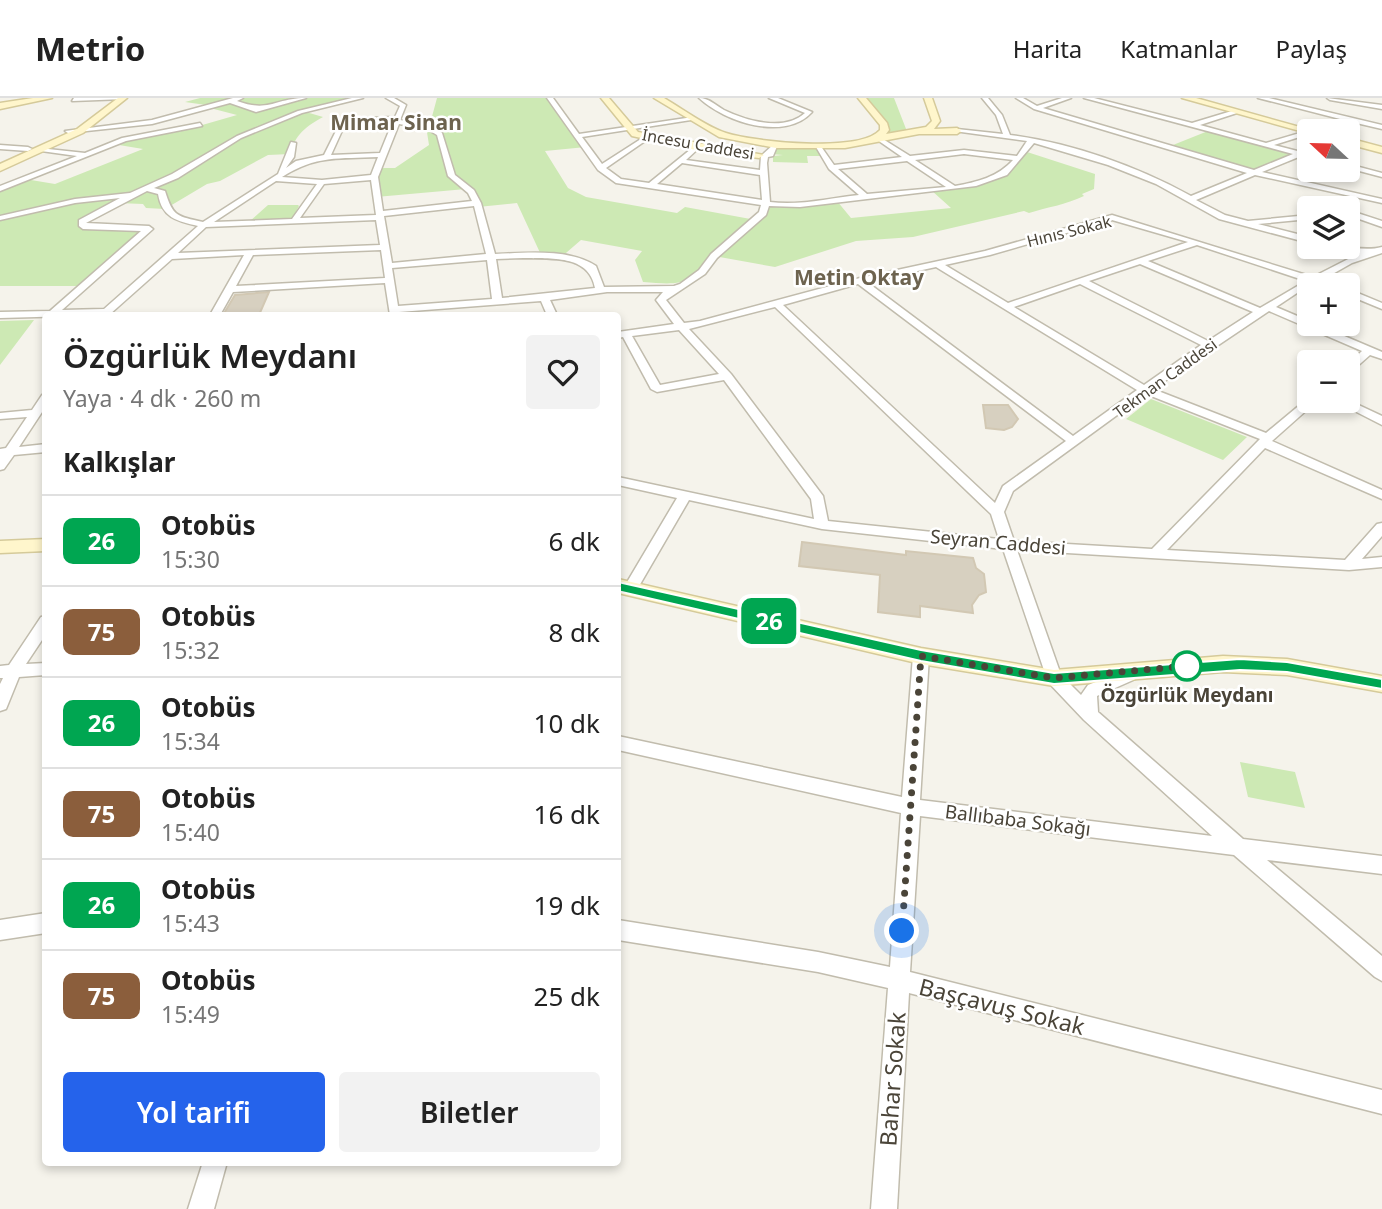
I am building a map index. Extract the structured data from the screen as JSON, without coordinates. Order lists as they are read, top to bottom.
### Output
{
  "streets": {
    "main road": ["İncesu Caddesi"],
    "street": [
      "Hınıs Sokak",
      "Tekman Caddesi",
      "Seyran Caddesi",
      "Ballıbaba Sokağı",
      "Başçavuş Sokak",
      "Bahar Sokak"
    ]
  },
  "crossings": [
    ["Ballıbaba Sokağı", "Bahar Sokak"],
    ["Başçavuş Sokak", "Bahar Sokak"]
  ],
  "districts": ["Mimar Sinan", "Metin Oktay"],
  "places": ["Özgürlük Meydanı"],
  "lines": ["bus line 26"],
  "north": "left",
  "page": {
    "header": "Metrio",
    "nav": ["Harita", "Katmanlar", "Paylaş"],
    "on_map": "26",
    "map_buttons": ["+", "−"],
    "heading": [
      ["Özgürlük Meydanı", "Yaya · 4 dk · 260 m"],
      "Kalkışlar"
    ],
    "list": [
      {
        "mark": "26",
        "name": "Otobüs",
        "note": "15:30",
        "value": "6 dk"
      },
      {
        "mark": "75",
        "name": "Otobüs",
        "note": "15:32",
        "value": "8 dk"
      },
      {
        "mark": "26",
        "name": "Otobüs",
        "note": "15:34",
        "value": "10 dk"
      },
      {
        "mark": "75",
        "name": "Otobüs",
        "note": "15:40",
        "value": "16 dk"
      },
      {
        "mark": "26",
        "name": "Otobüs",
        "note": "15:43",
        "value": "19 dk"
      },
      {
        "mark": "75",
        "name": "Otobüs",
        "note": "15:49",
        "value": "25 dk"
      }
    ],
    "buttons": ["Yol tarifi", "Biletler"]
  }
}
